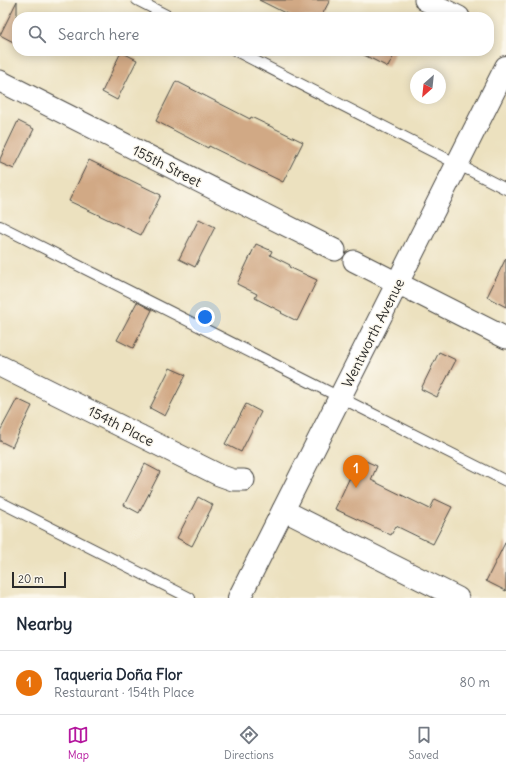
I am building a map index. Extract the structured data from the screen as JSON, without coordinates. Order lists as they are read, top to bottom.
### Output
{
  "streets": {
    "street": ["155th Street", "Wentworth Avenue", "154th Place"]
  },
  "scale_bar": "20 m",
  "north": "bottom left",
  "page": {
    "search": "Search here",
    "pins": "1",
    "scale": "20 m",
    "heading": "Nearby",
    "list": [
      {
        "mark": "1",
        "name": "Taqueria Doña Flor",
        "note": "Restaurant · 154th Place",
        "value": "80 m"
      }
    ],
    "nav": ["Map", "Directions", "Saved"]
  }
}
